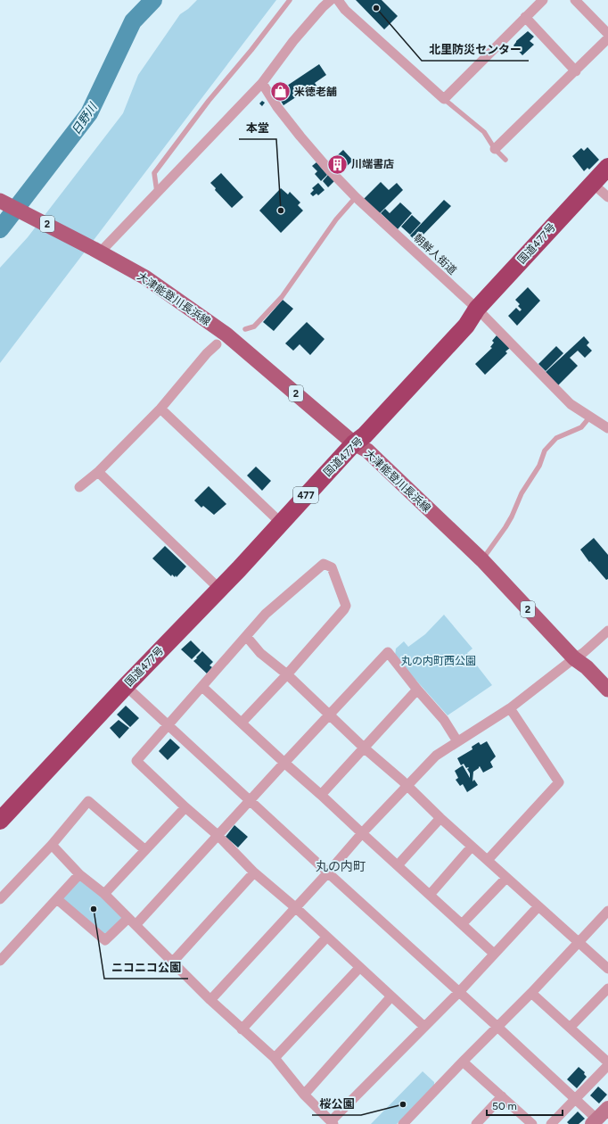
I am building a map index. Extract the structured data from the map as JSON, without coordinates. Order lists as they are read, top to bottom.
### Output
{
  "streets": {
    "highway": ["国道477号", "477"],
    "main road": ["2", "大津能登川長浜線"],
    "street": ["朝鮮人街道"]
  },
  "crossings": [
    ["国道477号", "朝鮮人街道"],
    ["国道477号", "大津能登川長浜線"]
  ],
  "districts": ["丸の内町"],
  "water": ["日野川"],
  "parks": ["丸の内町西公園"],
  "places": {
    "other": [
      "北里防災センター",
      "本堂",
      "ニコニコ公園",
      "桜公園"
    ],
    "shop": ["米徳老舗"],
    "building": ["川端書店"]
  },
  "scale_bar": "50 m"
}
